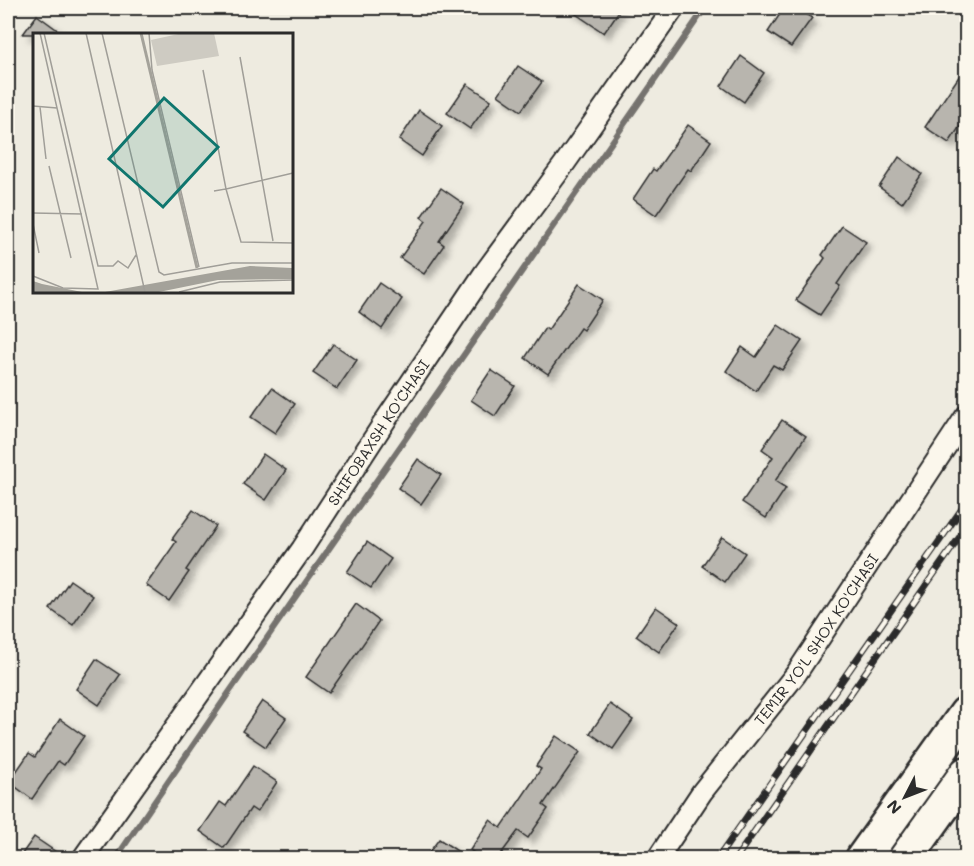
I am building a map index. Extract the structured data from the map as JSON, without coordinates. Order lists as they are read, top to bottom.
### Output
{
  "streets": {
    "street": ["SHIFOBAXSH KO'CHASI", "TEMIR YO'L SHOX KO'CHASI"]
  },
  "north": "bottom left"
}
